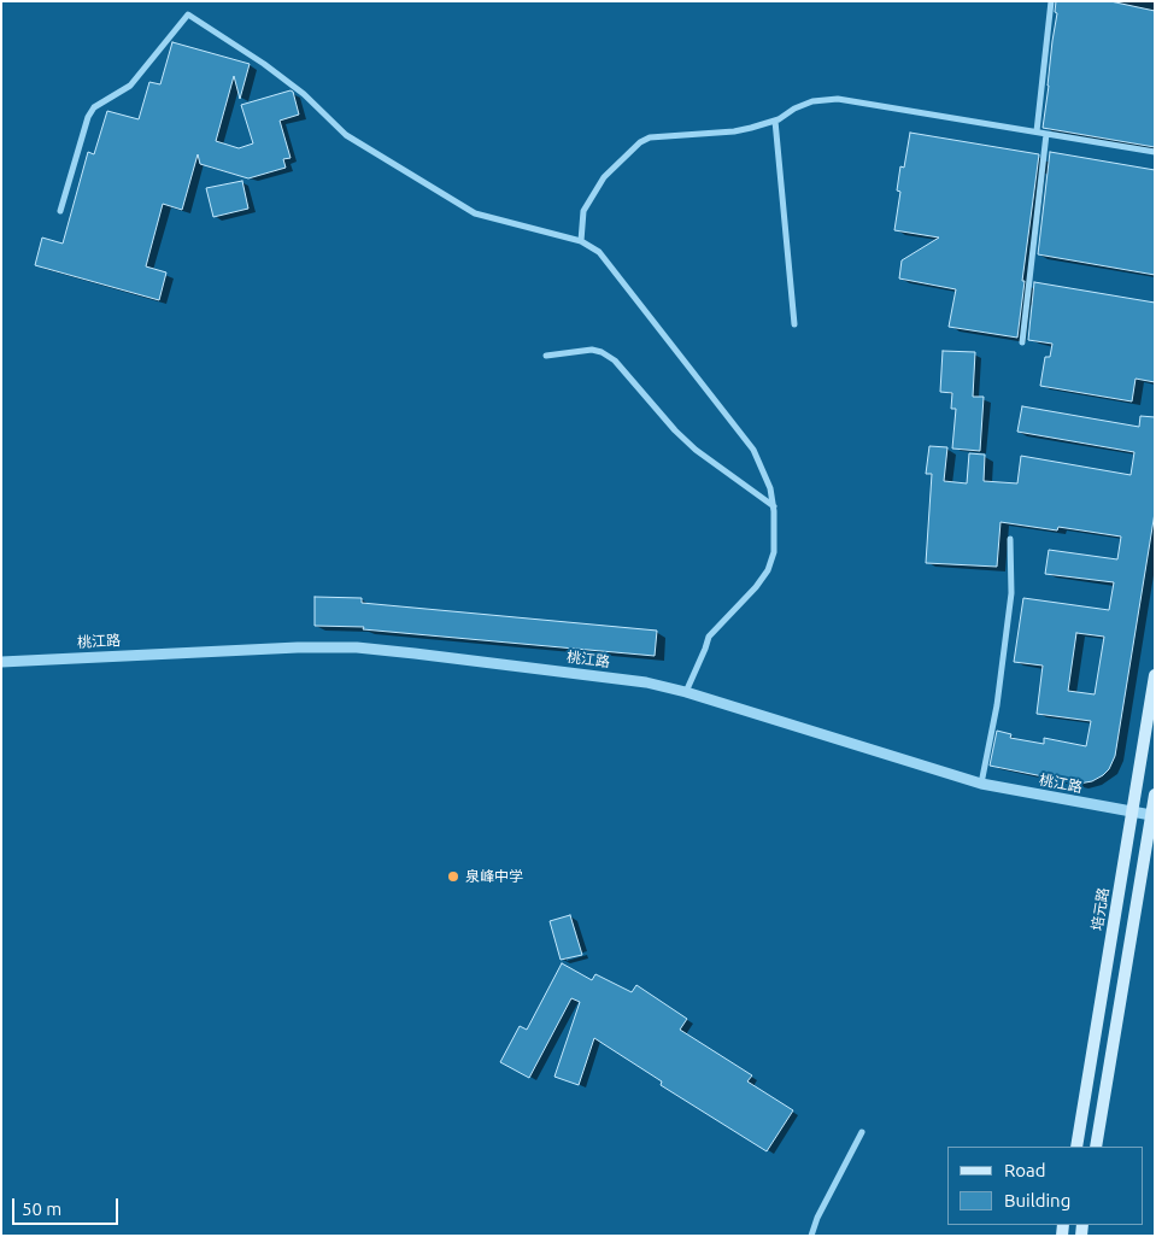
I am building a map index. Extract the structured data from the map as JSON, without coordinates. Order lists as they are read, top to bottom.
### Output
{
  "streets": {
    "main road": ["培元路"],
    "street": ["桃江路"]
  },
  "crossings": [
    ["桃江路", "培元路"]
  ],
  "places": ["泉峰中学"],
  "legend": ["Road", "Building"],
  "scale_bar": "50 m"
}
